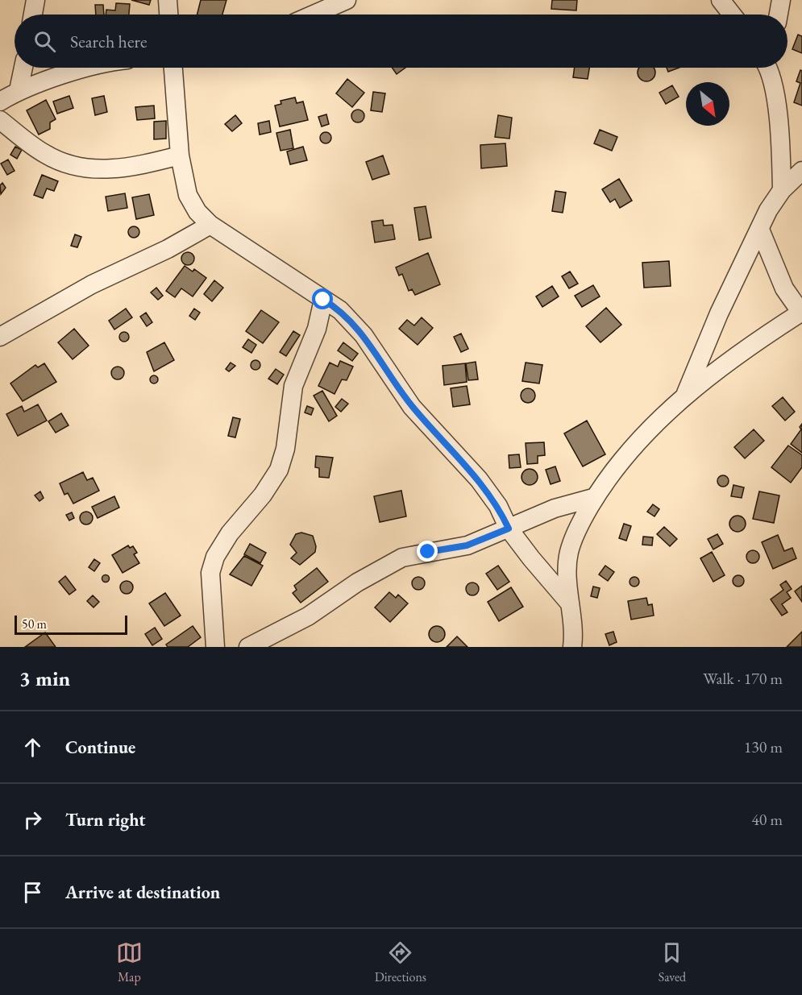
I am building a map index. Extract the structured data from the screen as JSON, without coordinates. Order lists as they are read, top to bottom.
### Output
{
  "scale_bar": "50 m",
  "north": "bottom right",
  "page": {
    "search": "Search here",
    "scale": "50 m",
    "heading": ["3 min", "Walk · 170 m"],
    "list": [
      ["Continue", "130 m"],
      ["Turn right", "40 m"],
      "Arrive at destination"
    ],
    "nav": ["Map", "Directions", "Saved"]
  }
}
